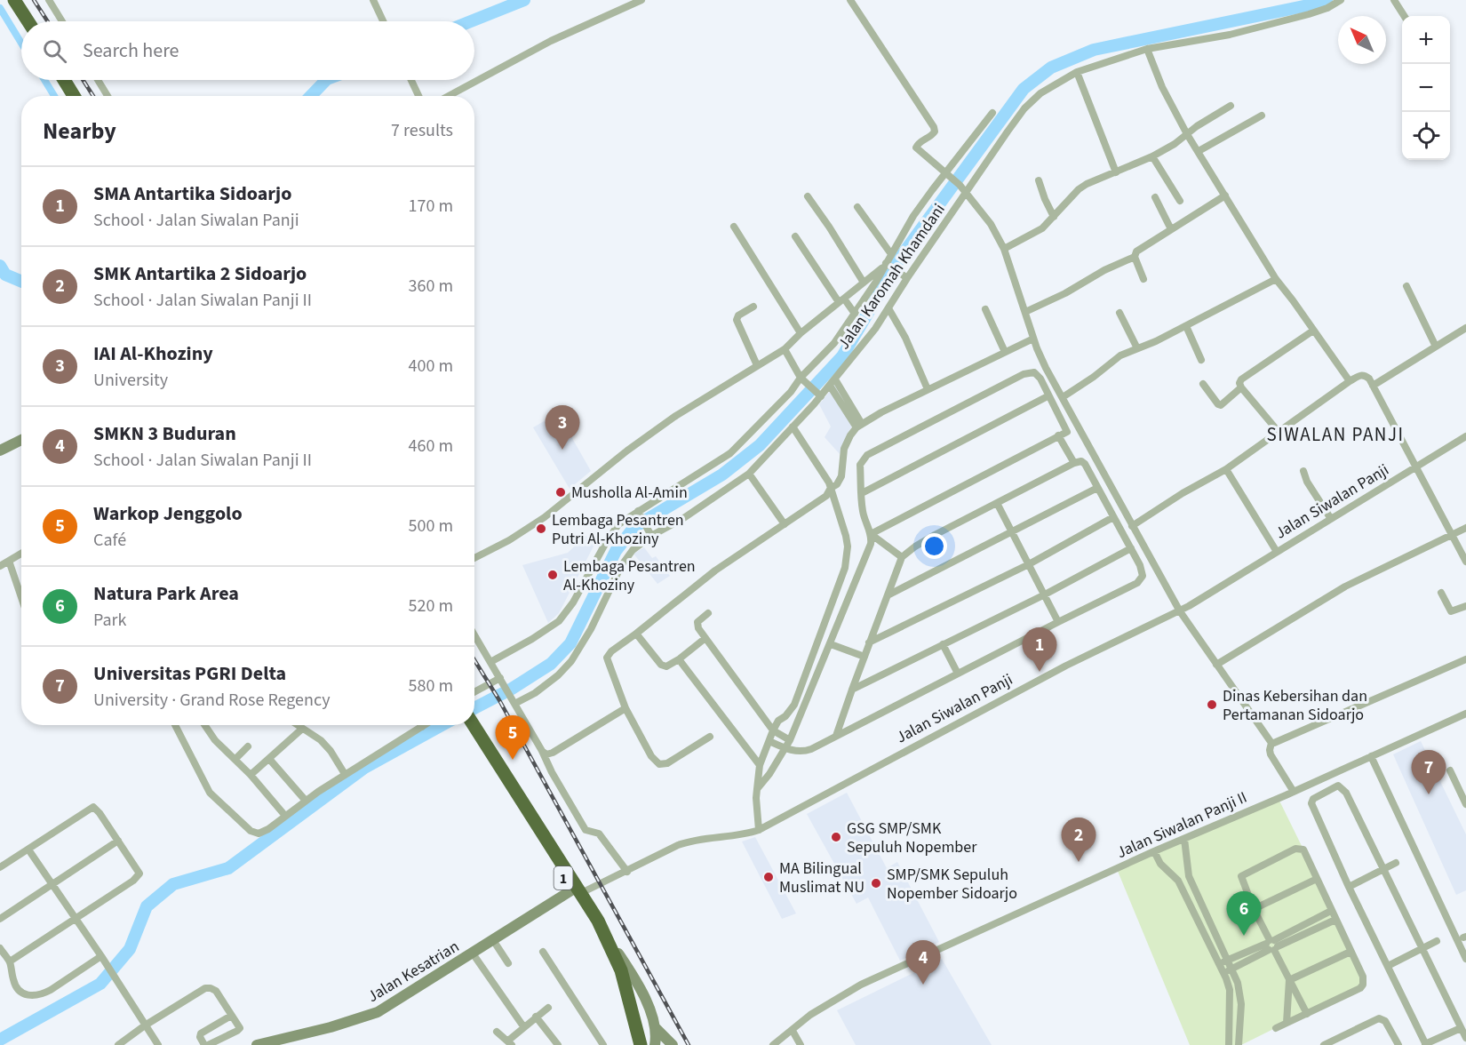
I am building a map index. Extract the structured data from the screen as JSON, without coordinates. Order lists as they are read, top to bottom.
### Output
{
  "streets": {
    "highway": ["1"],
    "street": [
      "Jalan Karomah Khamdani",
      "Jalan Siwalan Panji",
      "Jalan Siwalan Panji II",
      "Jalan Kesatrian"
    ]
  },
  "crossings": [
    ["Jalan Siwalan Panji", "1"],
    ["Jalan Siwalan Panji", "Jalan Kesatrian"],
    ["1", "Jalan Kesatrian"]
  ],
  "districts": ["SIWALAN PANJI"],
  "places": [
    "Musholla Al-Amin",
    "Lembaga Pesantren Putri Al-Khoziny",
    "Lembaga Pesantren Al-Khoziny",
    "Dinas Kebersihan dan Pertamanan Sidoarjo",
    "GSG SMP/SMK Sepuluh Nopember",
    "MA Bilingual Muslimat NU",
    "SMP/SMK Sepuluh Nopember Sidoarjo"
  ],
  "north": "top left",
  "page": {
    "map_buttons": ["+", "−"],
    "search": "Search here",
    "heading": ["Nearby", "7 results"],
    "list": [
      {
        "mark": "1",
        "name": "SMA Antartika Sidoarjo",
        "note": "School · Jalan Siwalan Panji",
        "value": "170 m"
      },
      {
        "mark": "2",
        "name": "SMK Antartika 2 Sidoarjo",
        "note": "School · Jalan Siwalan Panji II",
        "value": "360 m"
      },
      {
        "mark": "3",
        "name": "IAI Al-Khoziny",
        "note": "University",
        "value": "400 m"
      },
      {
        "mark": "4",
        "name": "SMKN 3 Buduran",
        "note": "School · Jalan Siwalan Panji II",
        "value": "460 m"
      },
      {
        "mark": "5",
        "name": "Warkop Jenggolo",
        "note": "Café",
        "value": "500 m"
      },
      {
        "mark": "6",
        "name": "Natura Park Area",
        "note": "Park",
        "value": "520 m"
      },
      {
        "mark": "7",
        "name": "Universitas PGRI Delta",
        "note": "University · Grand Rose Regency",
        "value": "580 m"
      }
    ],
    "pins": [
      "3",
      "1",
      "5",
      "7",
      "2",
      "6",
      "4"
    ]
  }
}
